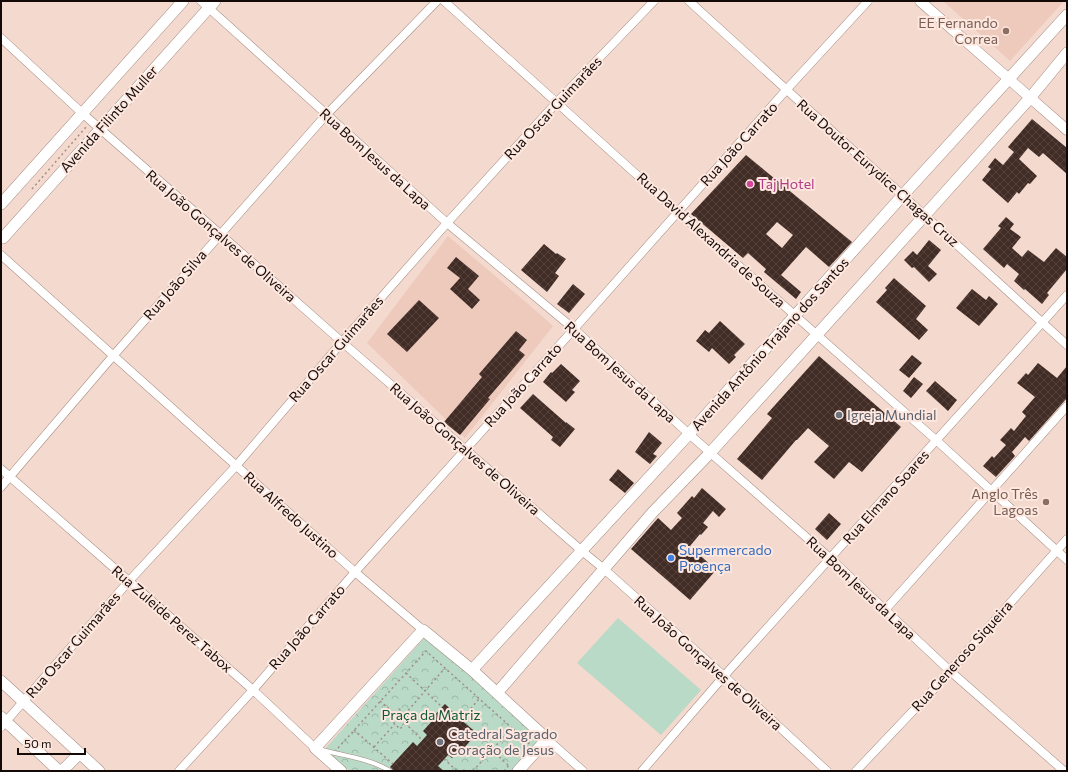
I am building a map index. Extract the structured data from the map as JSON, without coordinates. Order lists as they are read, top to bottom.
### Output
{
  "streets": {
    "main road": [
      "Avenida Filinto Muller",
      "Avenida Antônio Trajano dos Santos",
      "Rua Alfredo Justino",
      "Rua Zuleide Perez Tabox"
    ],
    "street": [
      "Rua Oscar Guimarães",
      "Rua João Carrato",
      "Rua Bom Jesus da Lapa",
      "Rua Doutor Eurydice Chagas Cruz",
      "Rua João Gonçalves de Oliveira",
      "Rua David Alexandria de Souza",
      "Rua João Silva",
      "Rua Elmano Soares",
      "Rua Generoso Siqueira"
    ]
  },
  "crossings": [
    ["Rua Oscar Guimarães", "Rua Bom Jesus da Lapa"],
    ["Rua Oscar Guimarães", "Rua João Gonçalves de Oliveira"],
    ["Rua Oscar Guimarães", "Rua David Alexandria de Souza"],
    ["Rua Oscar Guimarães", "Rua Alfredo Justino"],
    ["Rua Oscar Guimarães", "Rua Zuleide Perez Tabox"],
    ["Avenida Filinto Muller", "Rua Bom Jesus da Lapa"],
    ["Avenida Filinto Muller", "Rua João Gonçalves de Oliveira"],
    ["Rua João Carrato", "Rua Bom Jesus da Lapa"],
    ["Rua João Carrato", "Rua Doutor Eurydice Chagas Cruz"],
    ["Rua João Carrato", "Rua João Gonçalves de Oliveira"],
    ["Rua João Carrato", "Rua David Alexandria de Souza"],
    ["Rua João Carrato", "Rua Alfredo Justino"],
    ["Rua João Carrato", "Rua Zuleide Perez Tabox"],
    ["Rua Bom Jesus da Lapa", "Rua João Silva"],
    ["Rua Bom Jesus da Lapa", "Avenida Antônio Trajano dos Santos"],
    ["Rua Bom Jesus da Lapa", "Rua Elmano Soares"],
    ["Rua Bom Jesus da Lapa", "Rua Generoso Siqueira"],
    ["Rua Doutor Eurydice Chagas Cruz", "Avenida Antônio Trajano dos Santos"],
    ["Rua Doutor Eurydice Chagas Cruz", "Rua Elmano Soares"],
    ["Rua João Gonçalves de Oliveira", "Rua João Silva"],
    ["Rua João Gonçalves de Oliveira", "Avenida Antônio Trajano dos Santos"],
    ["Rua João Gonçalves de Oliveira", "Rua Elmano Soares"],
    ["Rua David Alexandria de Souza", "Avenida Antônio Trajano dos Santos"],
    ["Rua David Alexandria de Souza", "Rua Elmano Soares"],
    ["Rua David Alexandria de Souza", "Rua Generoso Siqueira"],
    ["Rua João Silva", "Rua Alfredo Justino"],
    ["Rua João Silva", "Rua Zuleide Perez Tabox"],
    ["Avenida Antônio Trajano dos Santos", "Rua Alfredo Justino"]
  ],
  "parks": ["Praça da Matriz"],
  "places": [
    "EE Fernando Correa",
    "Taj Hotel",
    "Igreja Mundial",
    "Anglo Três Lagoas",
    "Supermercado Proença",
    "Catedral Sagrado Coração de Jesus"
  ],
  "scale_bar": "50 m"
}
